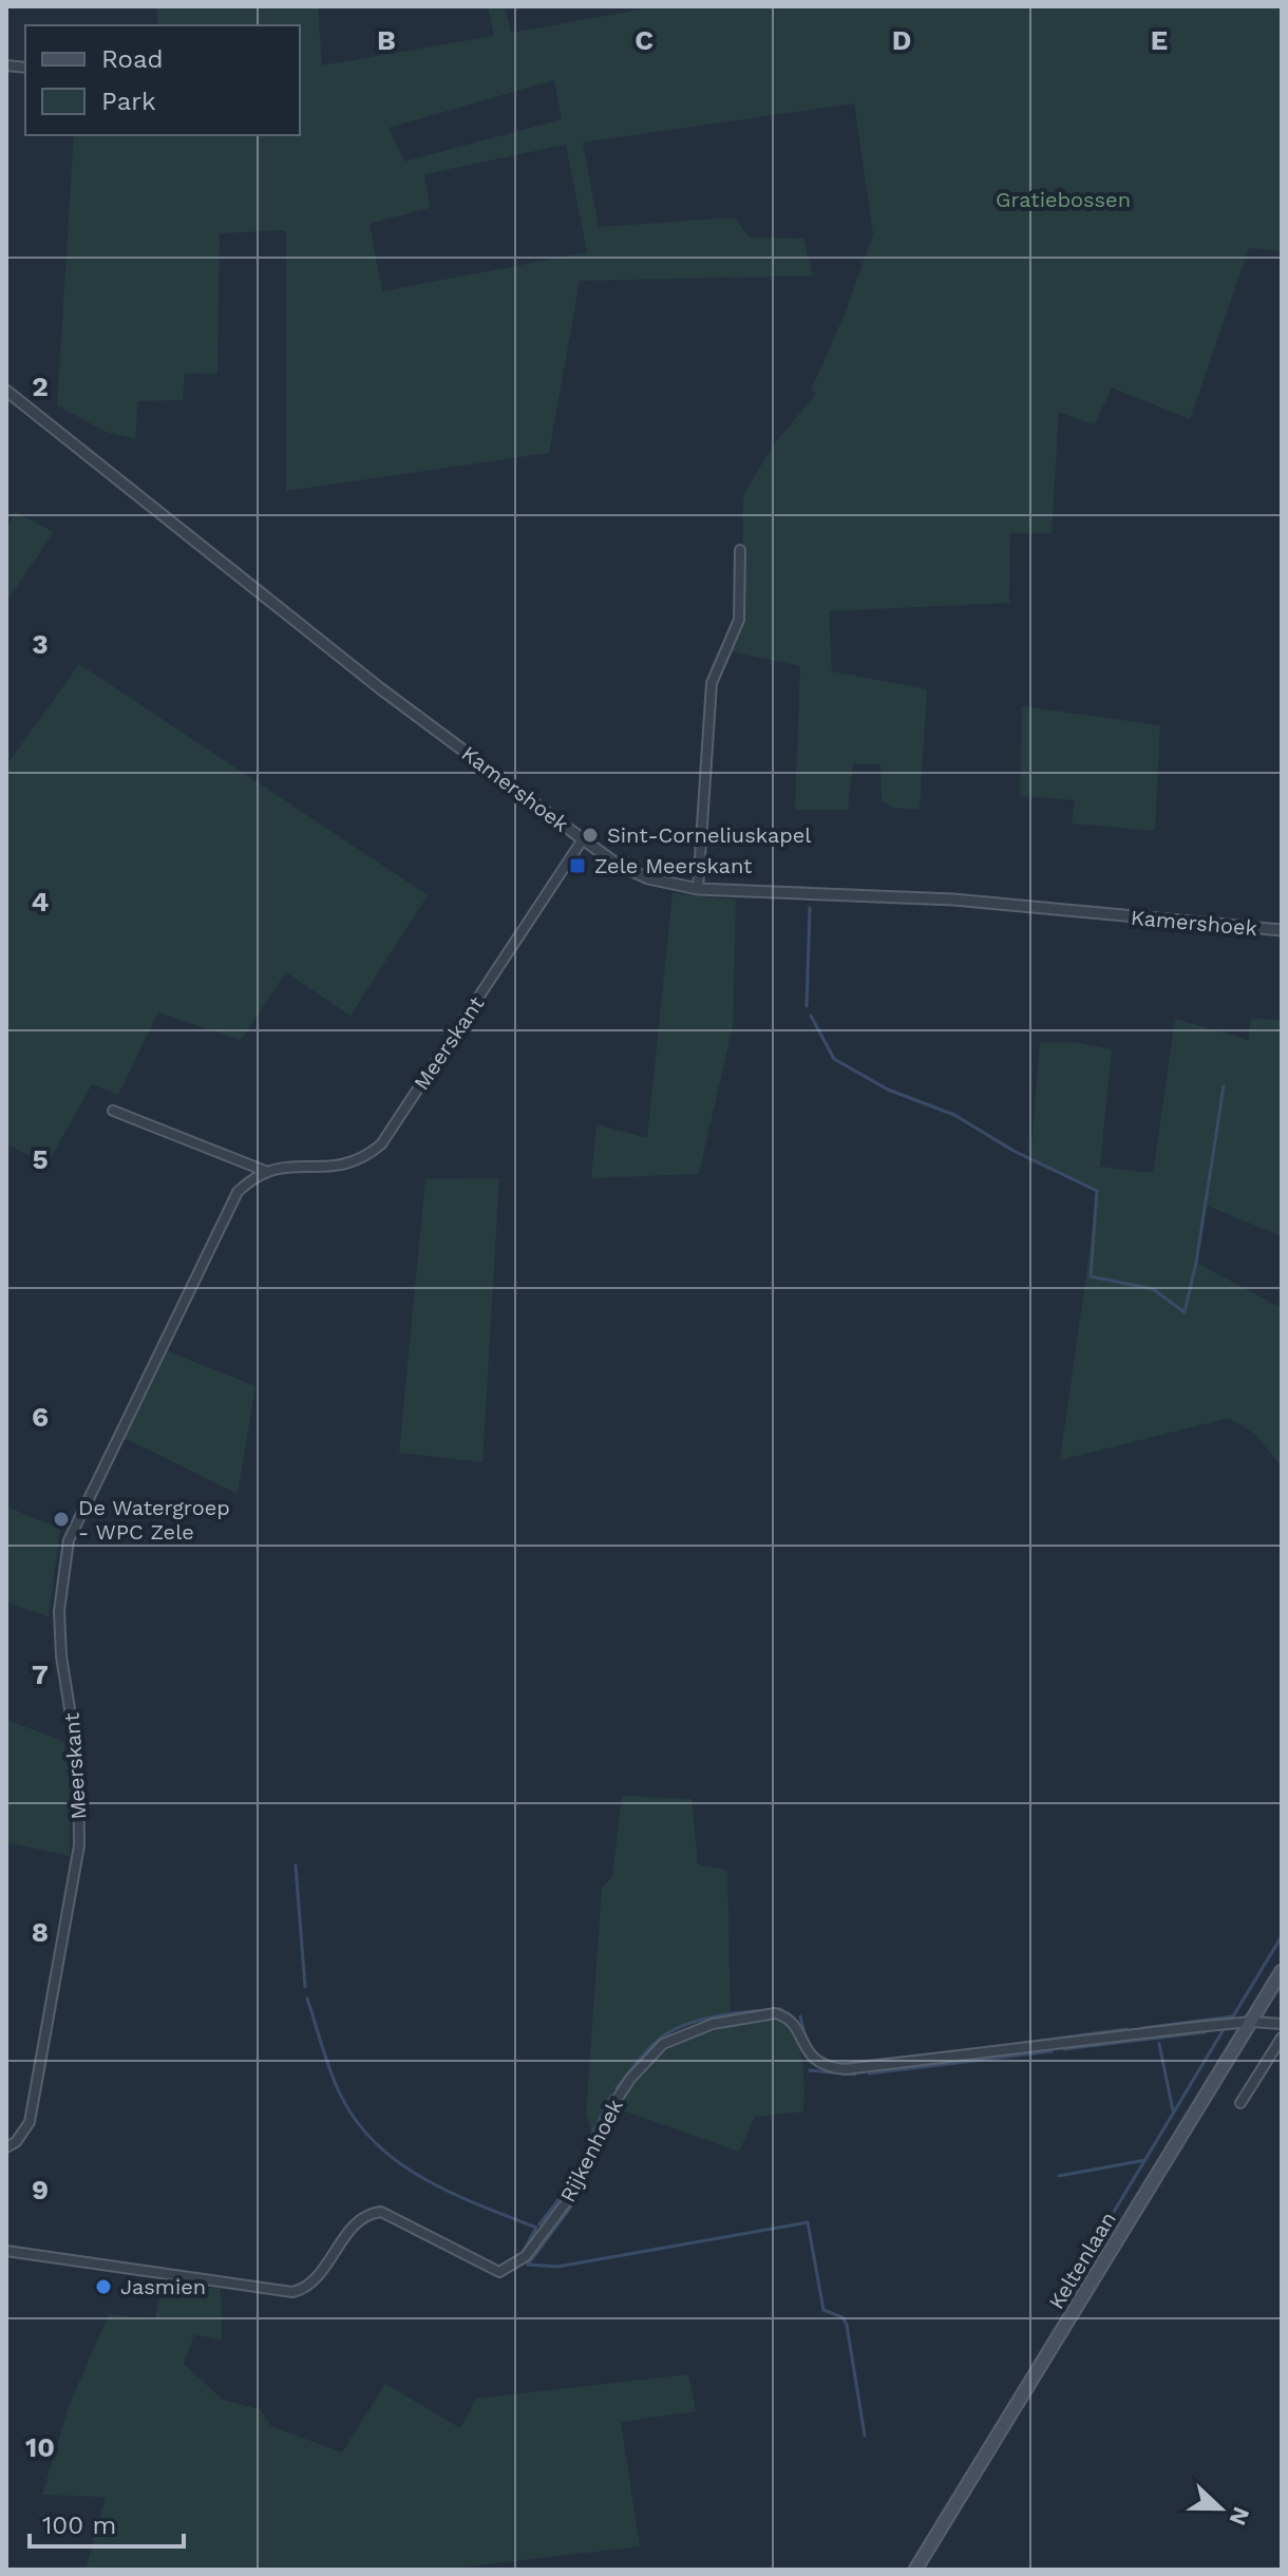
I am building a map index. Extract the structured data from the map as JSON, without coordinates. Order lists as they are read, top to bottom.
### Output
{
  "streets": {
    "main road": ["Keltenlaan"],
    "street": ["Kamershoek", "Meerskant", "Rijkenhoek"]
  },
  "crossings": [
    ["Kamershoek", "Meerskant"],
    ["Rijkenhoek", "Keltenlaan"]
  ],
  "parks": ["Gratiebossen"],
  "places": {
    "other": ["Sint-Corneliuskapel", "De Watergroep - WPC Zele", "Jasmien"],
    "transit": ["Zele Meerskant"]
  },
  "legend": ["Road", "Park"],
  "scale_bar": "100 m",
  "north": "right",
  "grid": {
    "columns": [
      "B",
      "C",
      "D",
      "E"
    ],
    "rows": [
      "2",
      "3",
      "4",
      "5",
      "6",
      "7",
      "8",
      "9",
      "10"
    ]
  }
}
